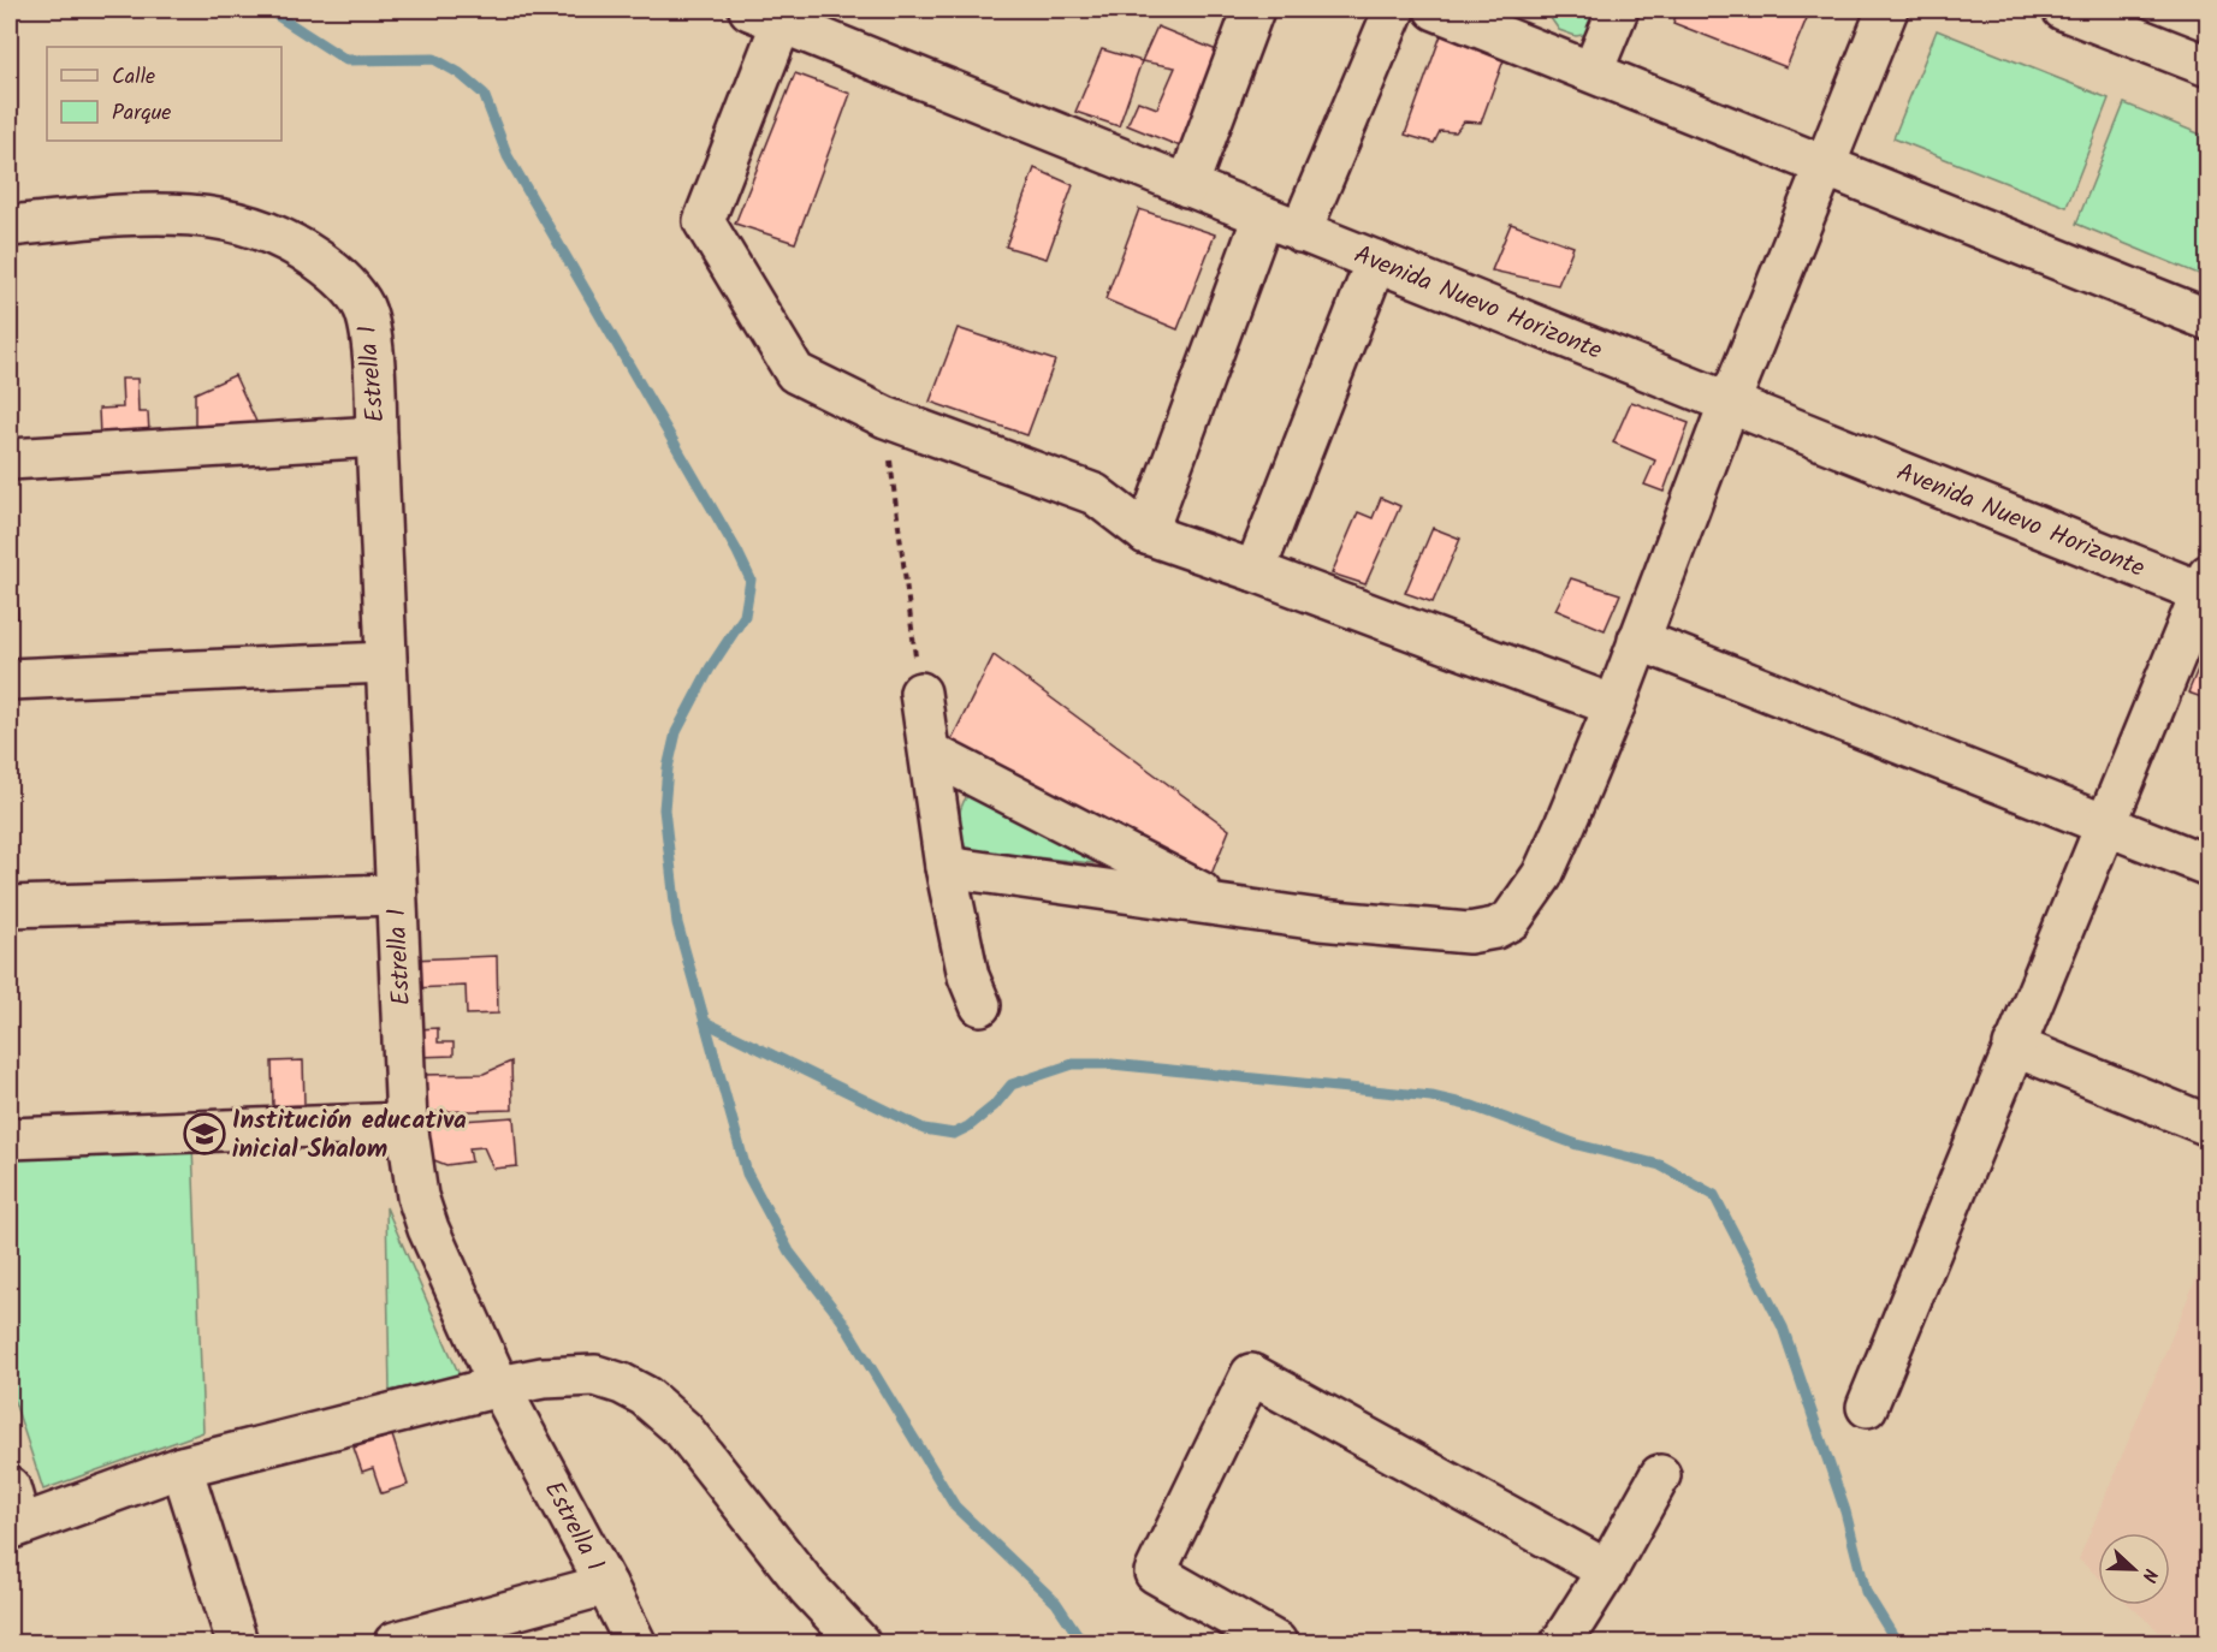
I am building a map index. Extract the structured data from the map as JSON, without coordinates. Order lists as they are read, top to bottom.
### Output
{
  "streets": {
    "street": ["Avenida Nuevo Horizonte", "Estrella 1"]
  },
  "places": {
    "school or university": ["Institución educativa inicial Shalom"]
  },
  "legend": ["Calle", "Parque"],
  "north": "right"
}
